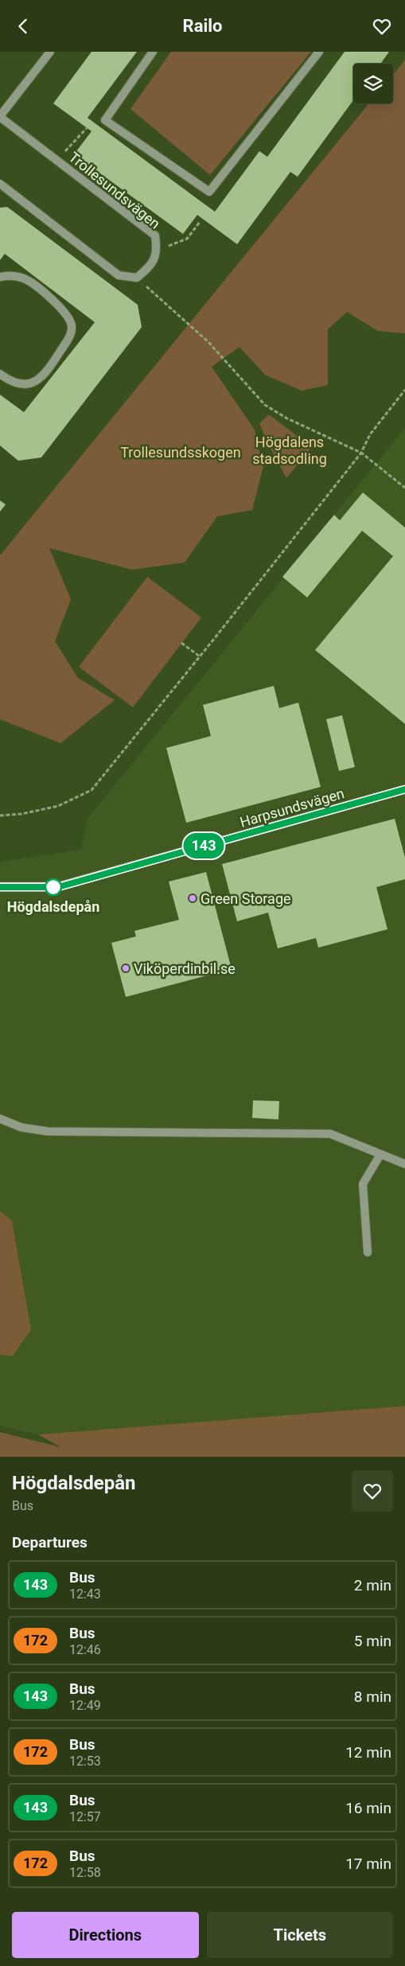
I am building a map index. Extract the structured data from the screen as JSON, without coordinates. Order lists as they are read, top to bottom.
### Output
{
  "streets": {
    "street": ["Trollesundsvägen", "Harpsundsvägen"]
  },
  "parks": ["Högdalens stadsodling", "Trollesundsskogen"],
  "places": ["Högdalsdepån", "Green Storage", "Viköperdinbil.se"],
  "lines": ["bus line 143"],
  "page": {
    "header": "Railo",
    "on_map": "143",
    "heading": [
      ["Högdalsdepån", "Bus"],
      "Departures"
    ],
    "list": [
      {
        "mark": "143",
        "name": "Bus",
        "note": "12:43",
        "value": "2 min"
      },
      {
        "mark": "172",
        "name": "Bus",
        "note": "12:46",
        "value": "5 min"
      },
      {
        "mark": "143",
        "name": "Bus",
        "note": "12:49",
        "value": "8 min"
      },
      {
        "mark": "172",
        "name": "Bus",
        "note": "12:53",
        "value": "12 min"
      },
      {
        "mark": "143",
        "name": "Bus",
        "note": "12:57",
        "value": "16 min"
      },
      {
        "mark": "172",
        "name": "Bus",
        "note": "12:58",
        "value": "17 min"
      }
    ],
    "buttons": ["Directions", "Tickets"]
  }
}
